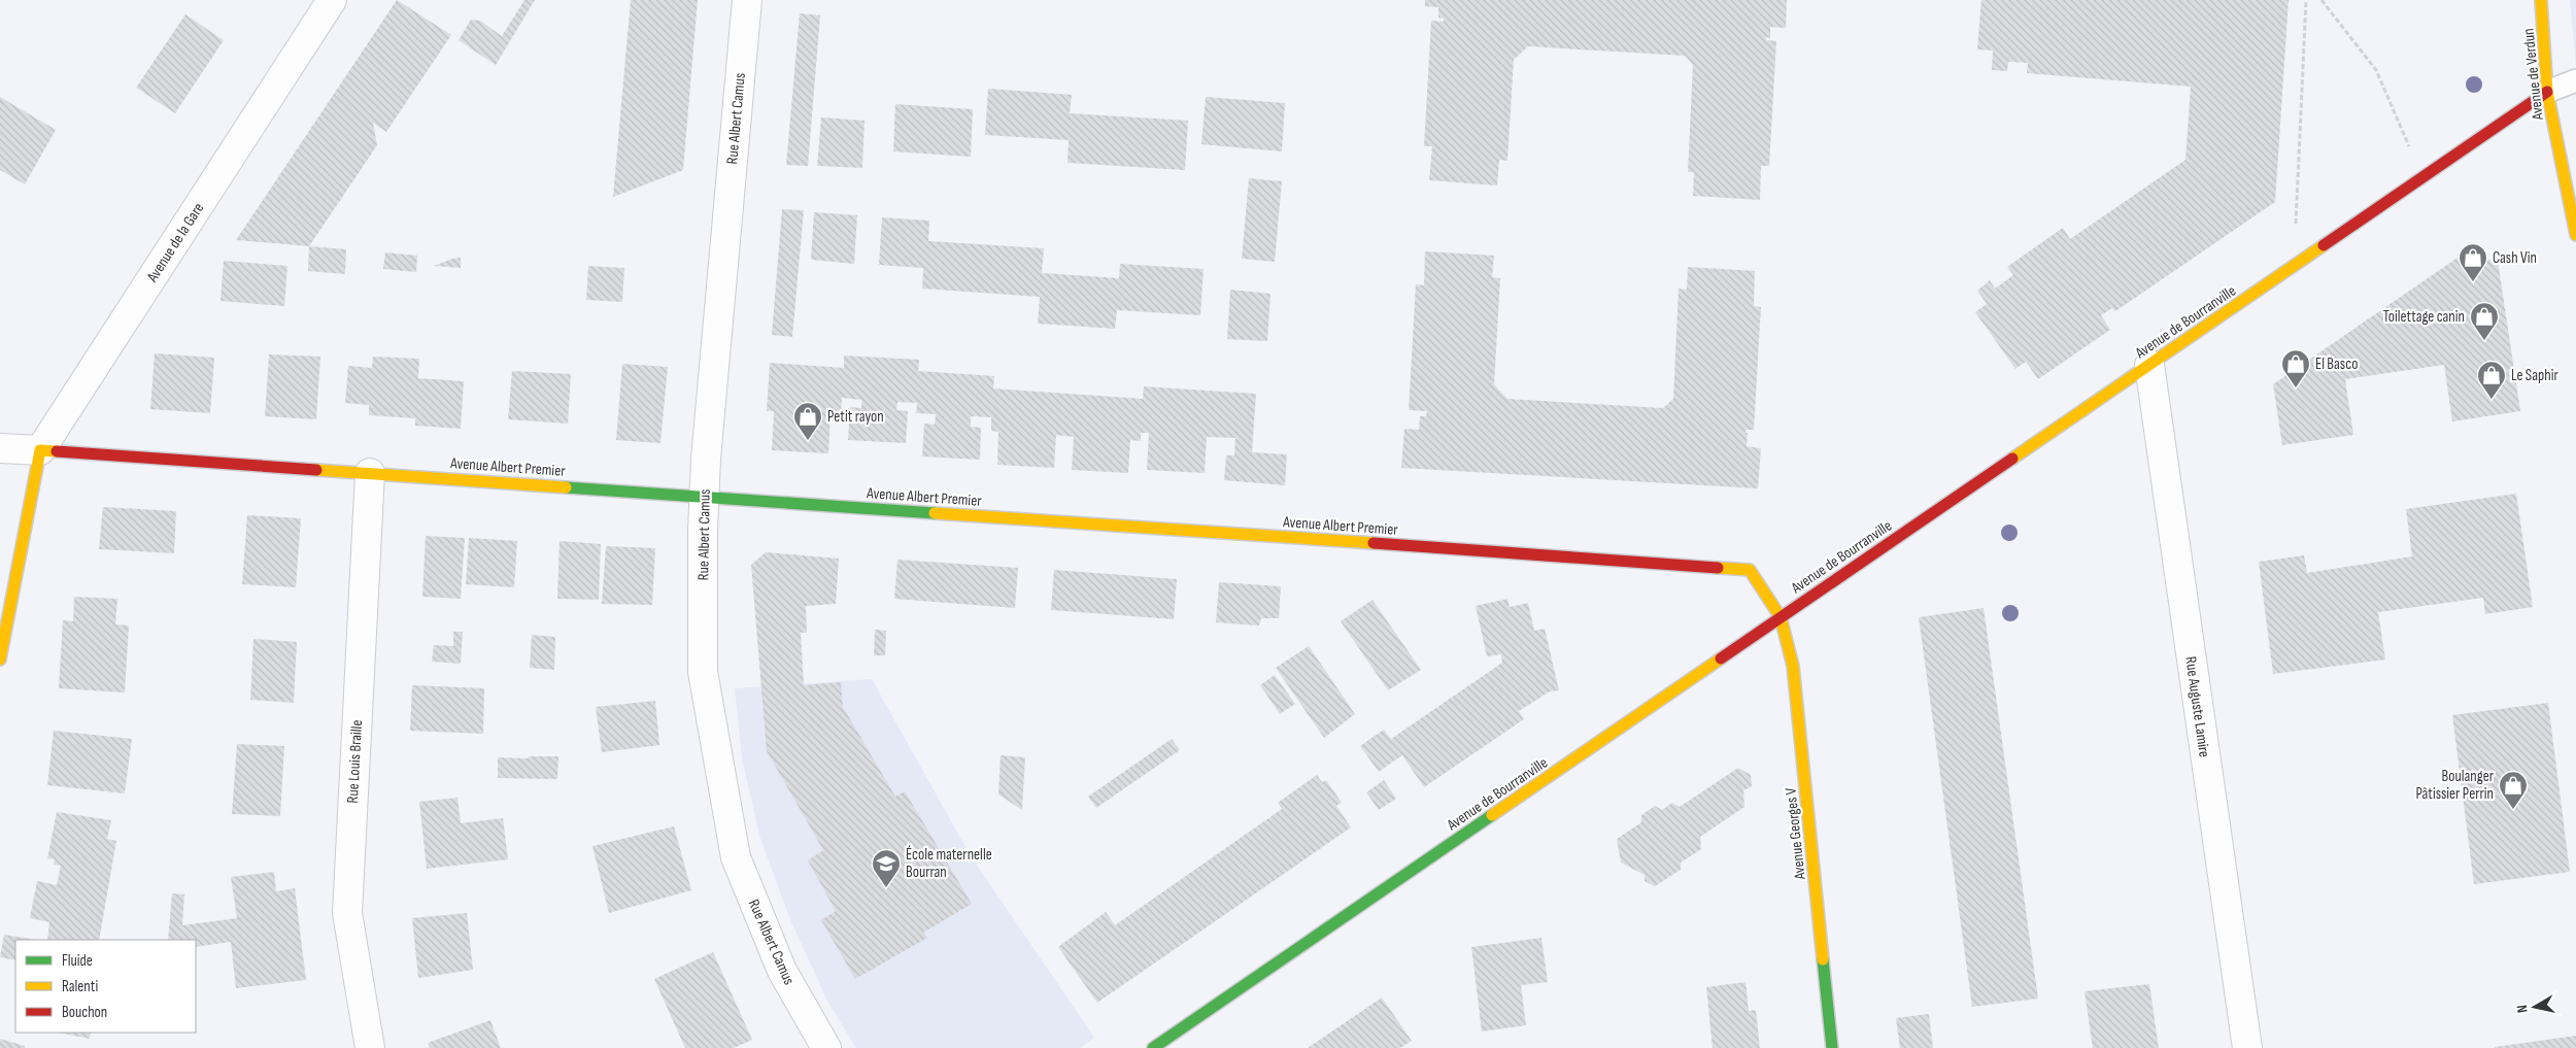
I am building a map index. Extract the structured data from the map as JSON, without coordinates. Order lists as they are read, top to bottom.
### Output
{
  "streets": {
    "street": [
      "Avenue de Verdun",
      "Rue Albert Camus",
      "Avenue de la Gare",
      "Avenue de Bourranville",
      "Avenue Albert Premier",
      "Rue Auguste Lamire",
      "Rue Louis Braille",
      "Avenue Georges V"
    ]
  },
  "crossings": [
    ["Avenue de Verdun", "Avenue de Bourranville"],
    ["Rue Albert Camus", "Avenue Albert Premier"],
    ["Avenue de la Gare", "Avenue Albert Premier"],
    ["Avenue de Bourranville", "Avenue Albert Premier"],
    ["Avenue de Bourranville", "Rue Auguste Lamire"],
    ["Avenue de Bourranville", "Avenue Georges V"],
    ["Avenue Albert Premier", "Rue Louis Braille"],
    ["Avenue Albert Premier", "Avenue Georges V"]
  ],
  "places": {
    "shop": [
      "Cash Vin",
      "Toilettage canin",
      "El Basco",
      "Le Saphir",
      "Petit rayon",
      "Boulanger Pâtissier Perrin"
    ],
    "school or university": ["École maternelle Bourran"]
  },
  "legend": ["Fluide", "Ralenti", "Bouchon"],
  "north": "left"
}
